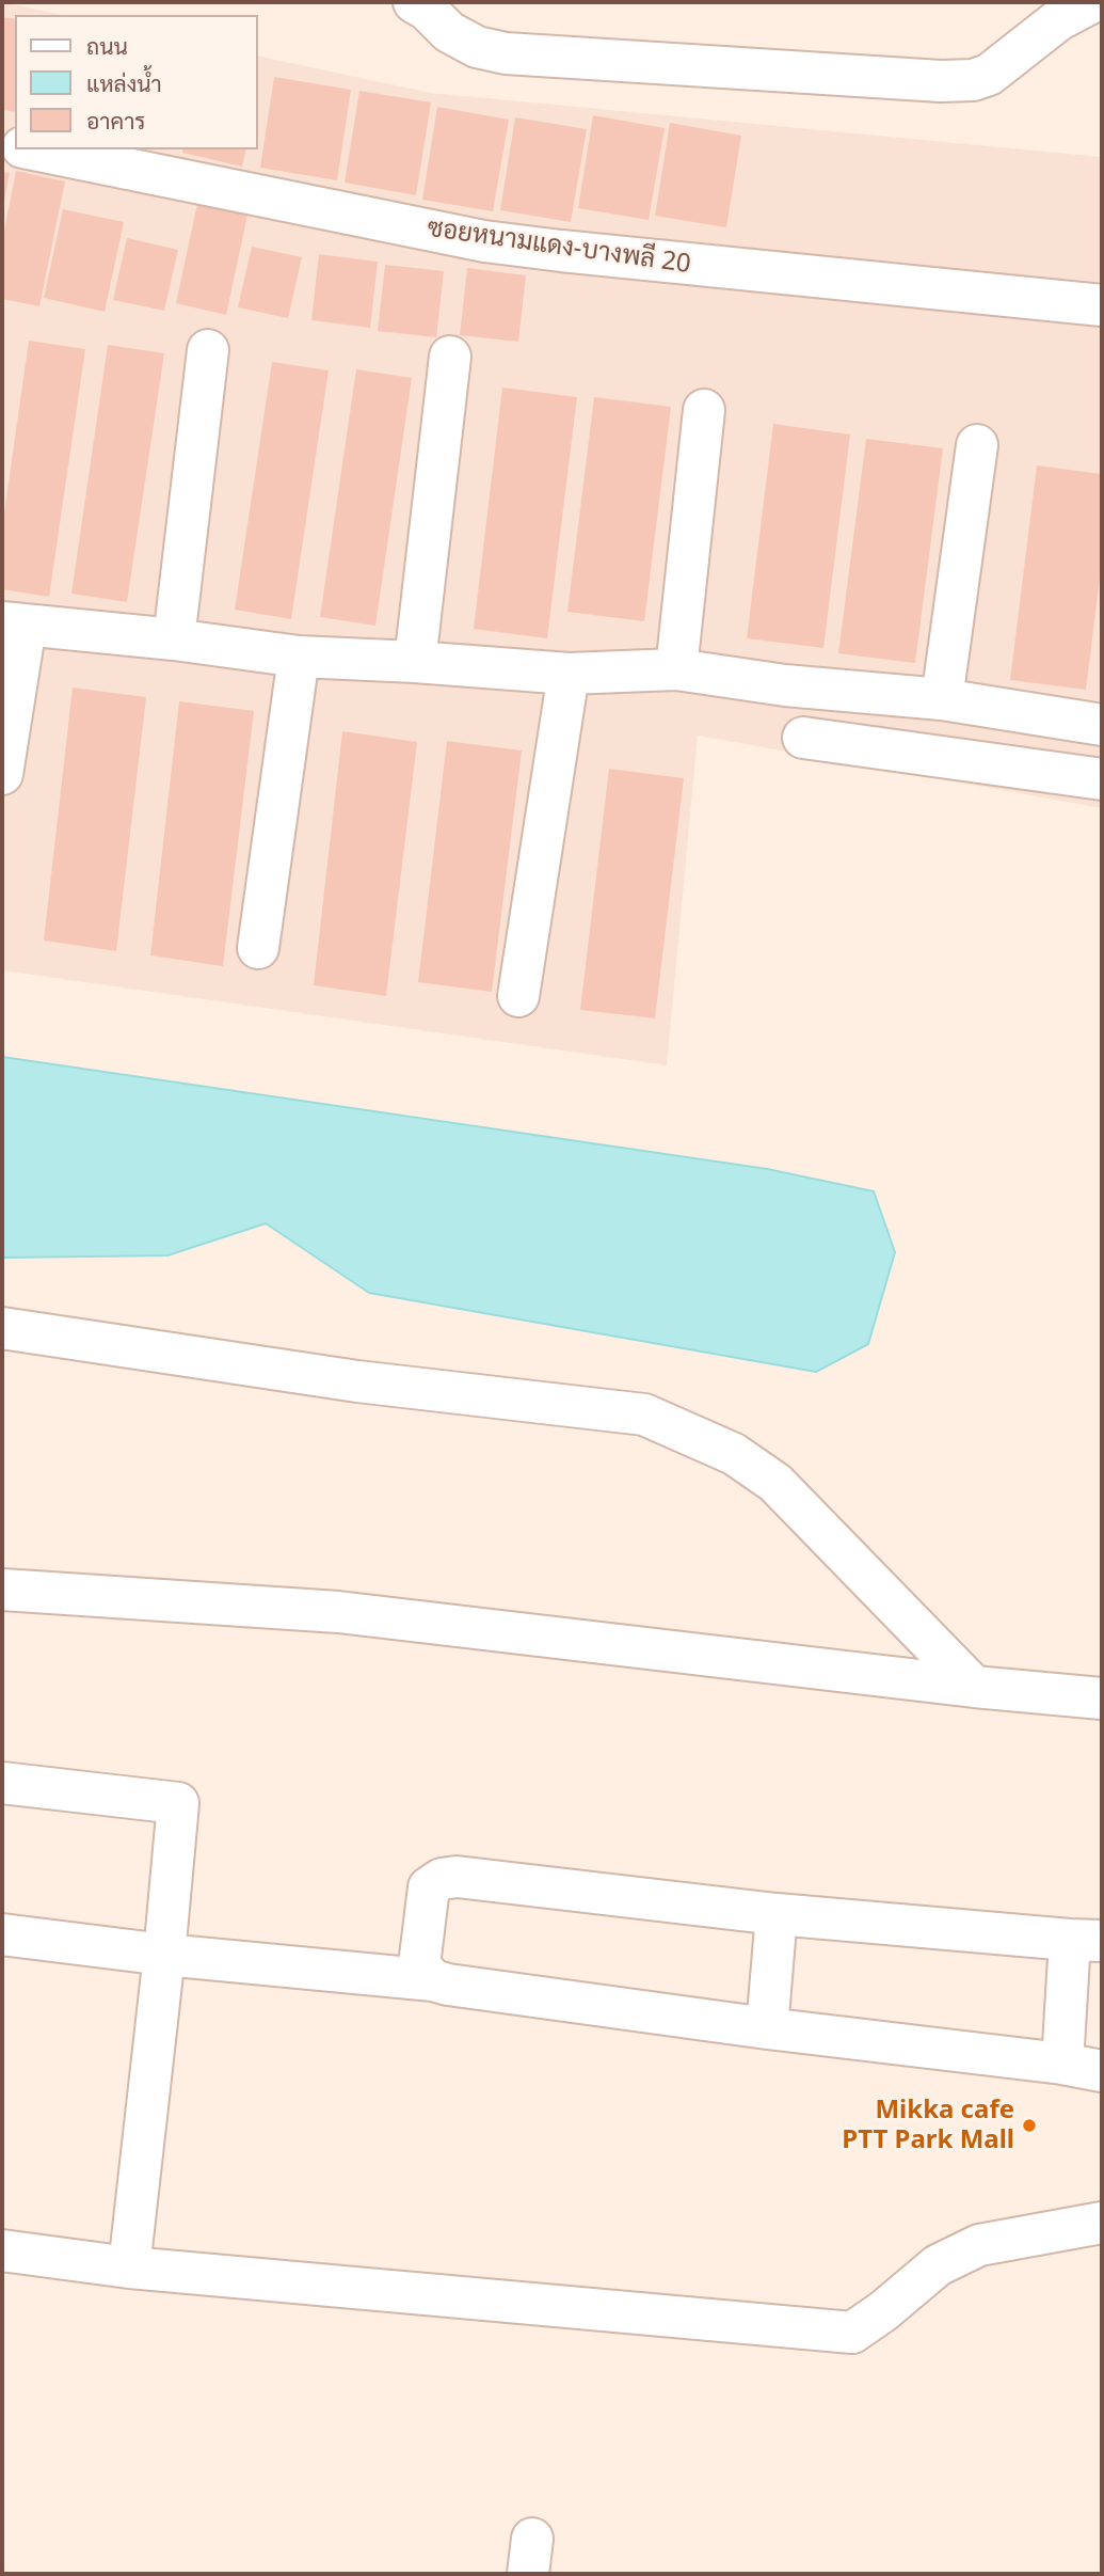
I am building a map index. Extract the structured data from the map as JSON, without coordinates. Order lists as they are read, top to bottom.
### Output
{
  "streets": {
    "street": ["ซอยหนามแดง-บางพลี 20"]
  },
  "places": ["Mikka cafe PTT Park Mall"],
  "legend": ["ถนน", "แหล่งน้ำ", "อาคาร"]
}
